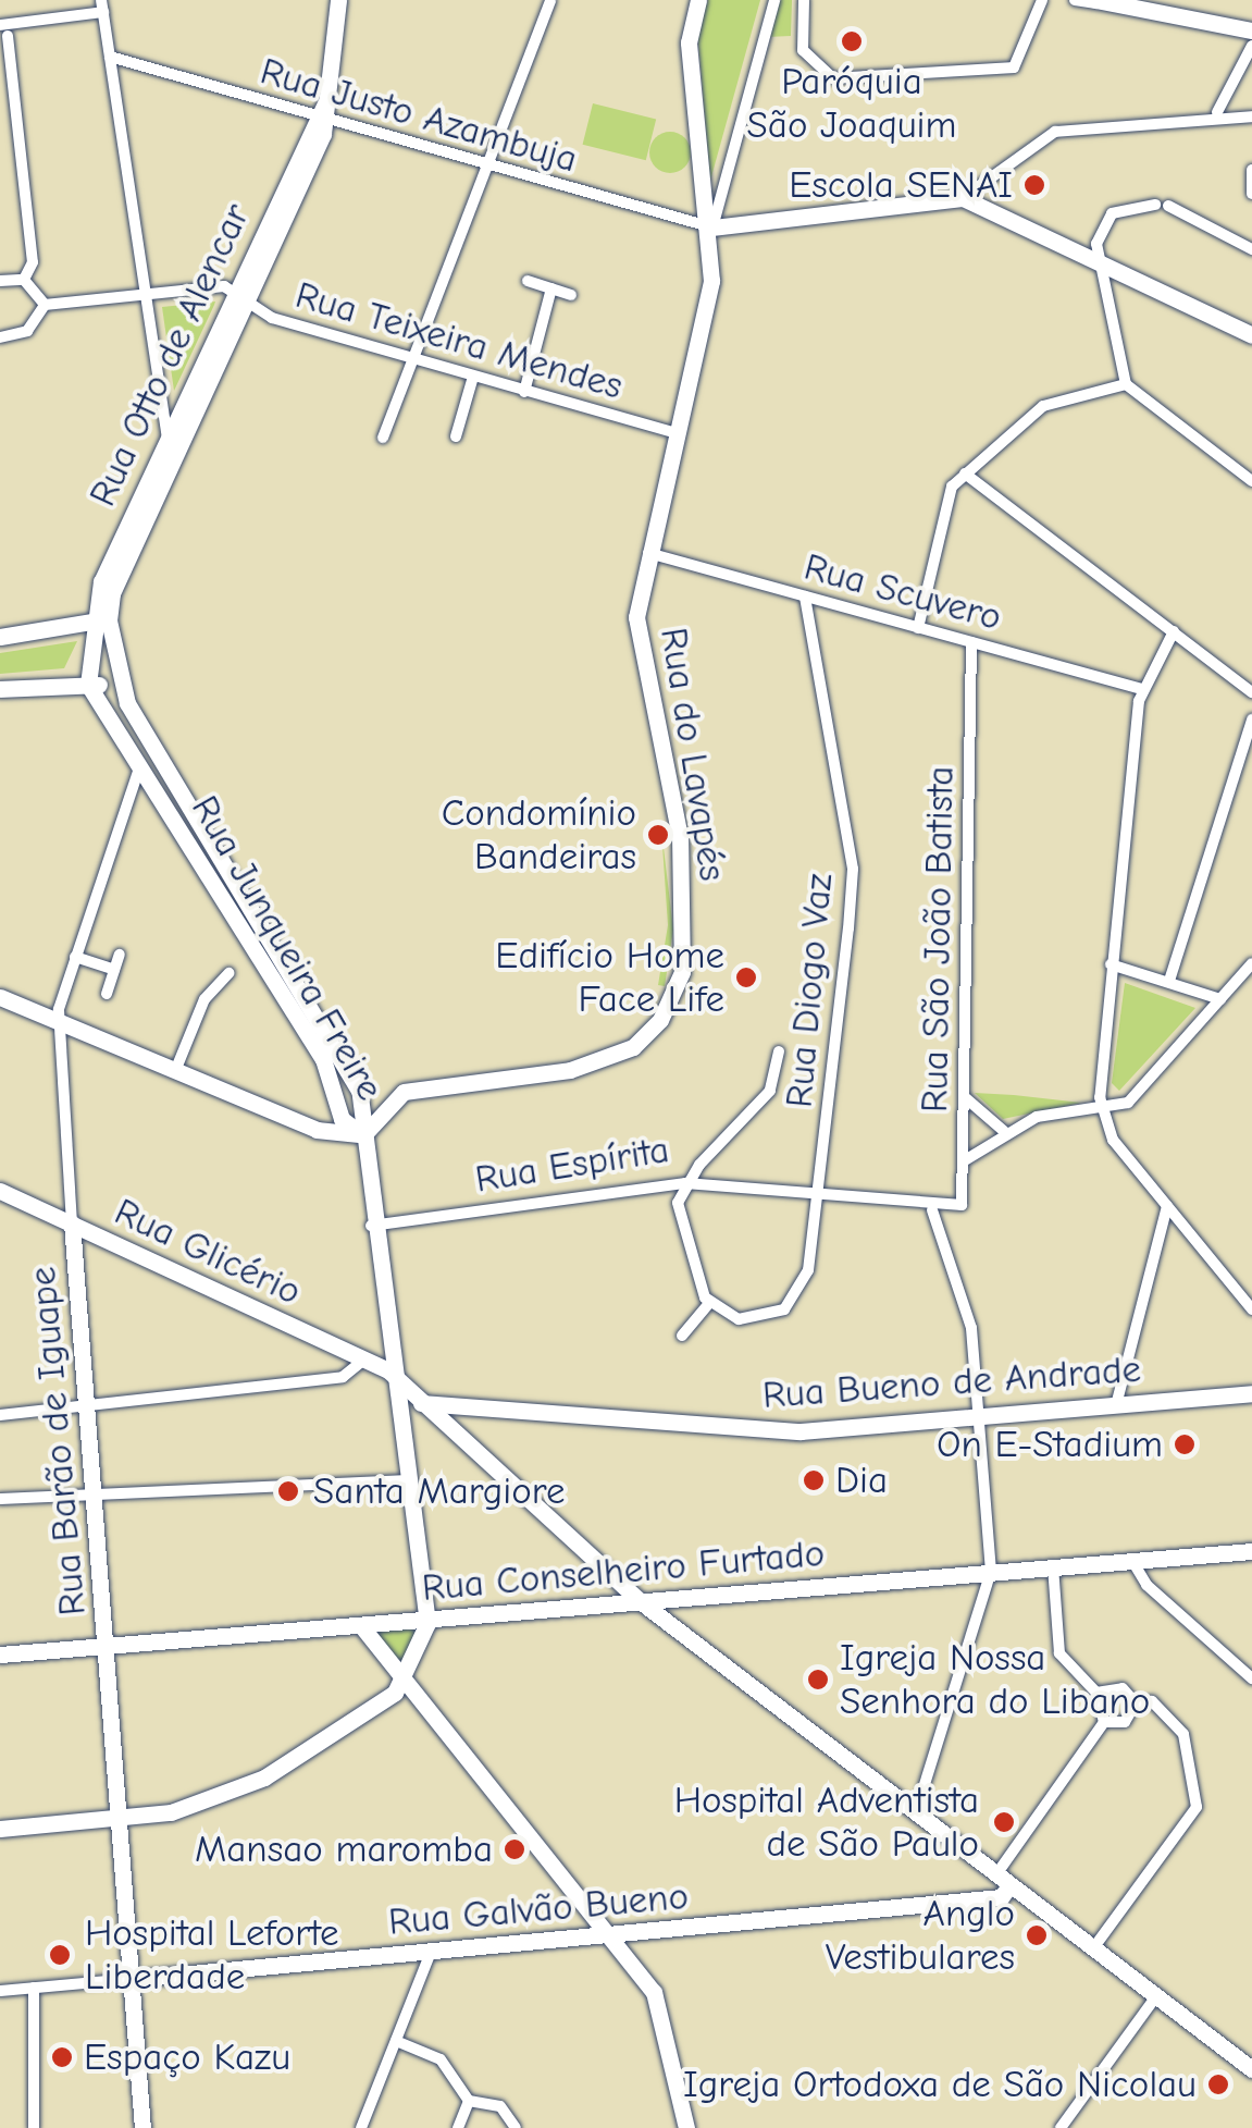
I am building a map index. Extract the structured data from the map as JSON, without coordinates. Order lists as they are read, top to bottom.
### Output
{
  "streets": {
    "street": [
      "Rua Justo Azambuja",
      "Rua Teixeira Mendes",
      "Rua Otto de Alencar",
      "Rua Scuvero",
      "Rua do Lavapés",
      "Rua São João Batista",
      "Rua Junqueira Freire",
      "Rua Diogo Vaz",
      "Rua Espírita",
      "Rua Glicério",
      "Rua Bueno de Andrade",
      "Rua Barão de Iguape",
      "Rua Conselheiro Furtado",
      "Rua Galvão Bueno"
    ]
  },
  "crossings": [
    ["Rua Justo Azambuja", "Rua Otto de Alencar"],
    ["Rua Justo Azambuja", "Rua do Lavapés"],
    ["Rua Teixeira Mendes", "Rua Otto de Alencar"],
    ["Rua Teixeira Mendes", "Rua do Lavapés"],
    ["Rua Otto de Alencar", "Rua Junqueira Freire"],
    ["Rua Scuvero", "Rua do Lavapés"],
    ["Rua Scuvero", "Rua São João Batista"],
    ["Rua Scuvero", "Rua Diogo Vaz"],
    ["Rua do Lavapés", "Rua Junqueira Freire"],
    ["Rua Junqueira Freire", "Rua Barão de Iguape"],
    ["Rua Glicério", "Rua Barão de Iguape"],
    ["Rua Barão de Iguape", "Rua Conselheiro Furtado"],
    ["Rua Barão de Iguape", "Rua Galvão Bueno"]
  ],
  "places": [
    "Paróquia São Joaquim",
    "Escola SENAI",
    "Condomínio Bandeiras",
    "Edifício Home Face Life",
    "On E-Stadium",
    "Dia",
    "Santa Margiore",
    "Igreja Nossa Senhora do Libano",
    "Hospital Adventista de São Paulo",
    "Mansao maromba",
    "Anglo Vestibulares",
    "Hospital Leforte Liberdade",
    "Espaço Kazu",
    "Igreja Ortodoxa de São Nicolau"
  ]
}
